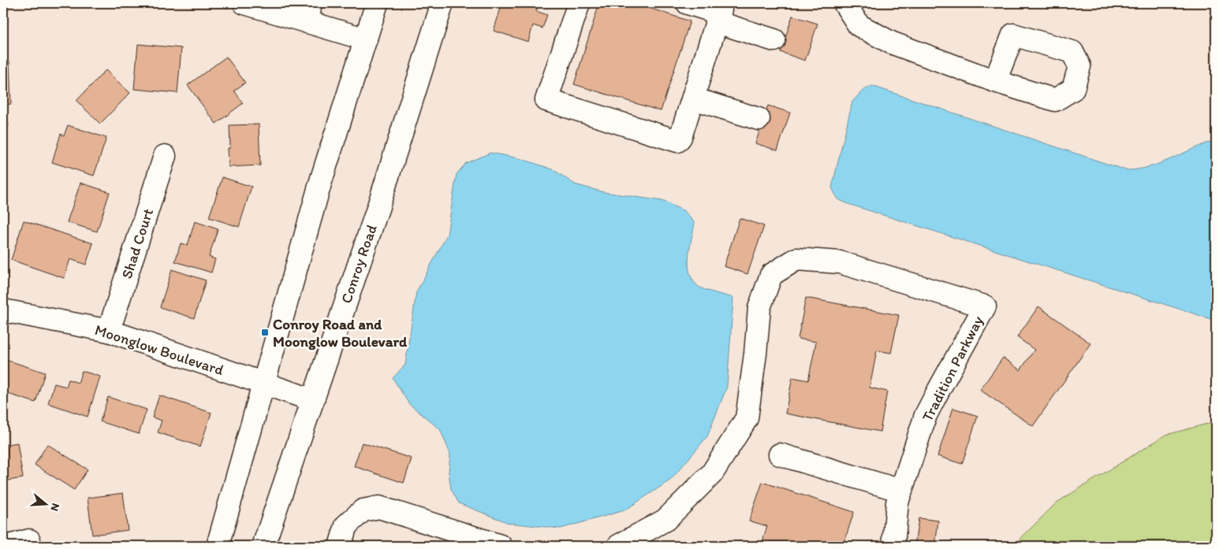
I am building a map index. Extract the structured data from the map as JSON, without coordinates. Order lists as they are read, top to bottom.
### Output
{
  "streets": {
    "main road": [
      "Shad Court",
      "Conroy Road",
      "Moonglow Boulevard",
      "Tradition Parkway"
    ]
  },
  "crossings": [
    ["Shad Court", "Moonglow Boulevard"],
    ["Conroy Road", "Moonglow Boulevard"]
  ],
  "places": {
    "transit": ["Conroy Road and Moonglow Boulevard"]
  },
  "north": "right"
}
